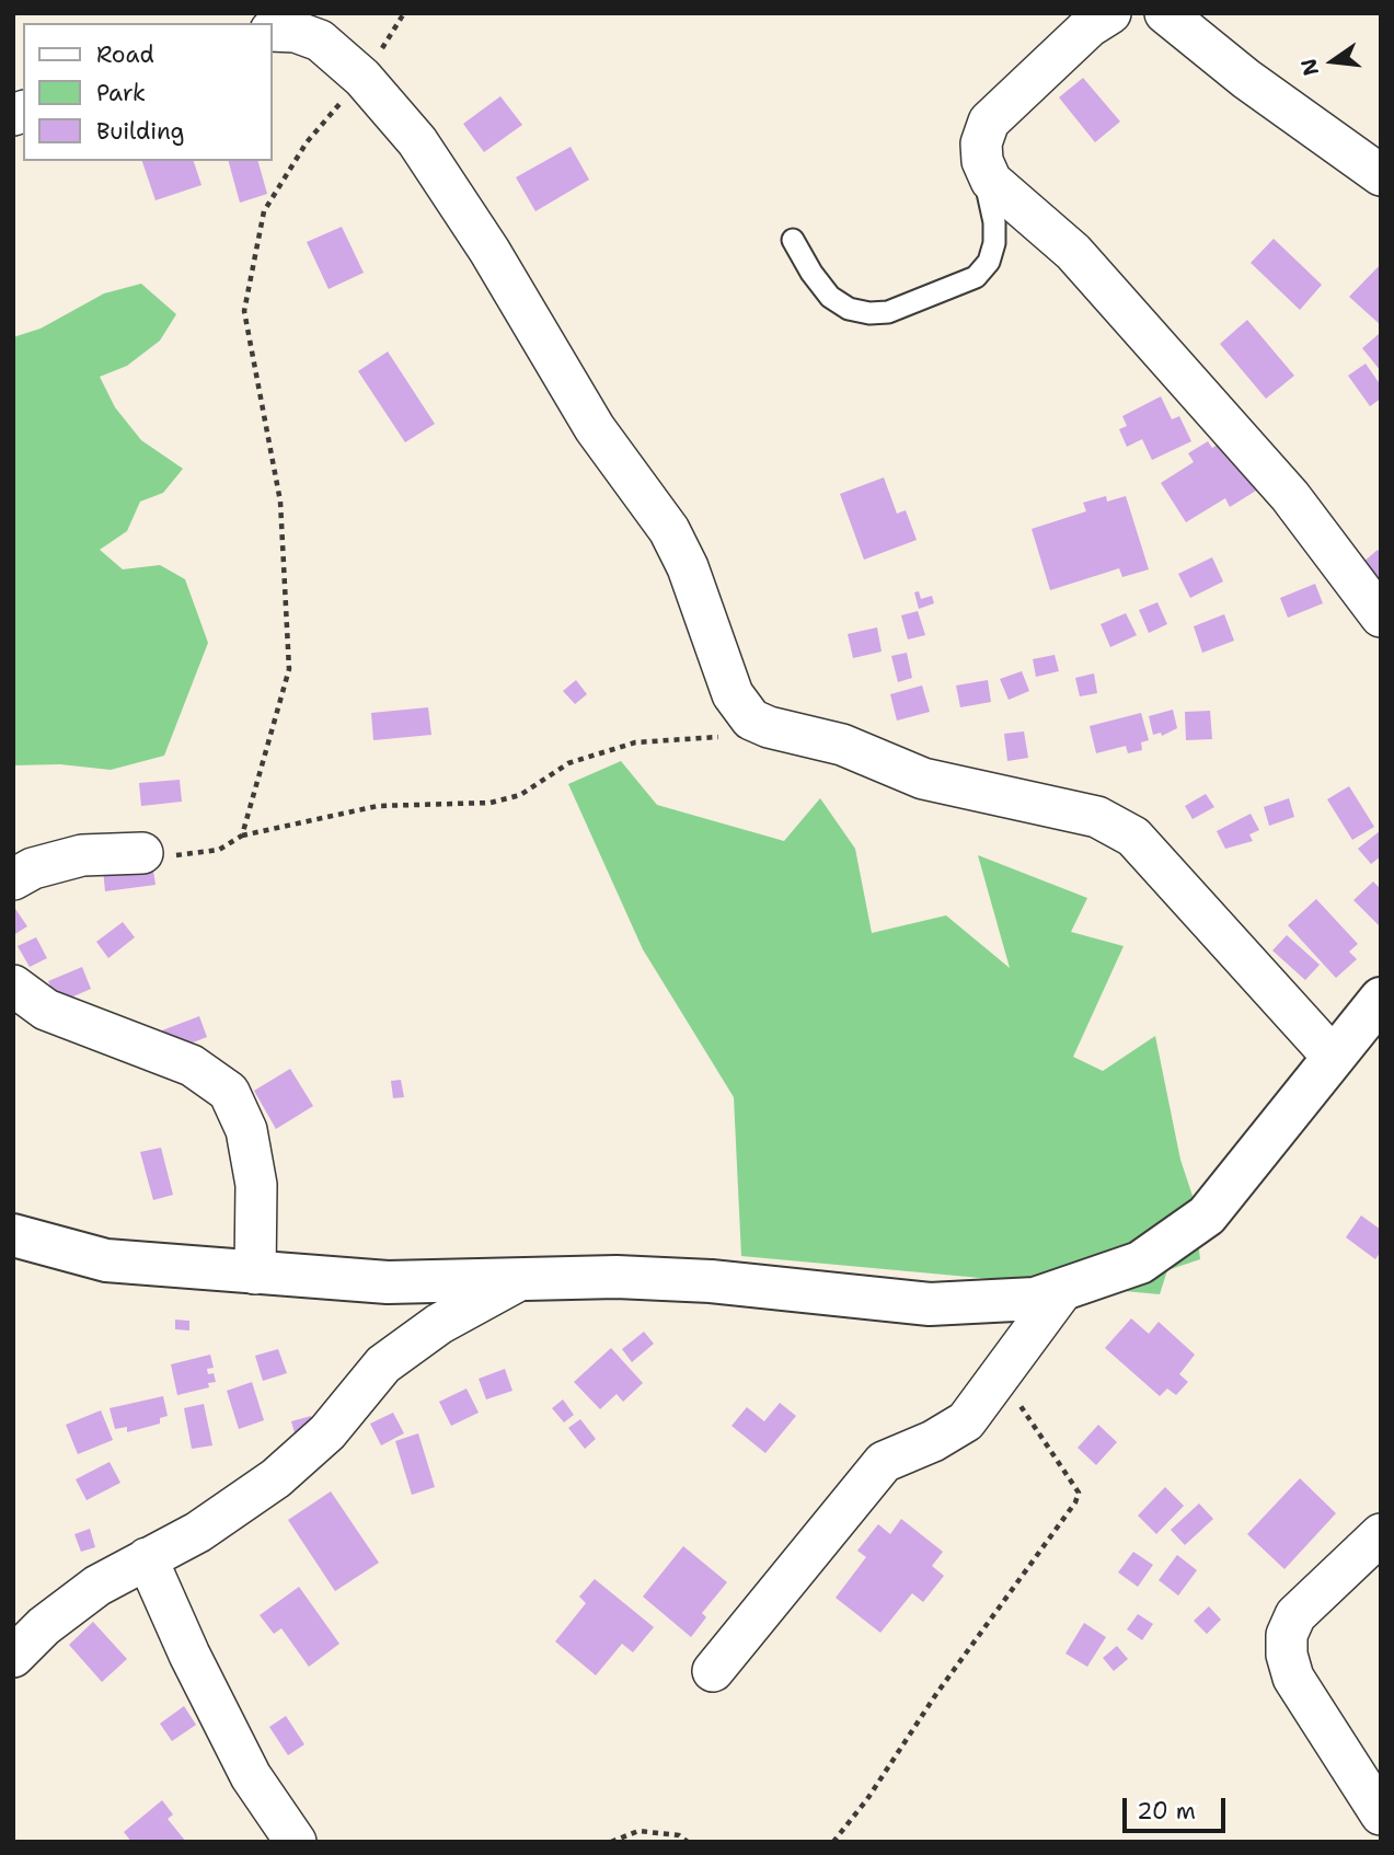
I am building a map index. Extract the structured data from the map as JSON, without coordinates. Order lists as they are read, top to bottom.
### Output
{
  "legend": ["Road", "Park", "Building"],
  "scale_bar": "20 m",
  "north": "left"
}
